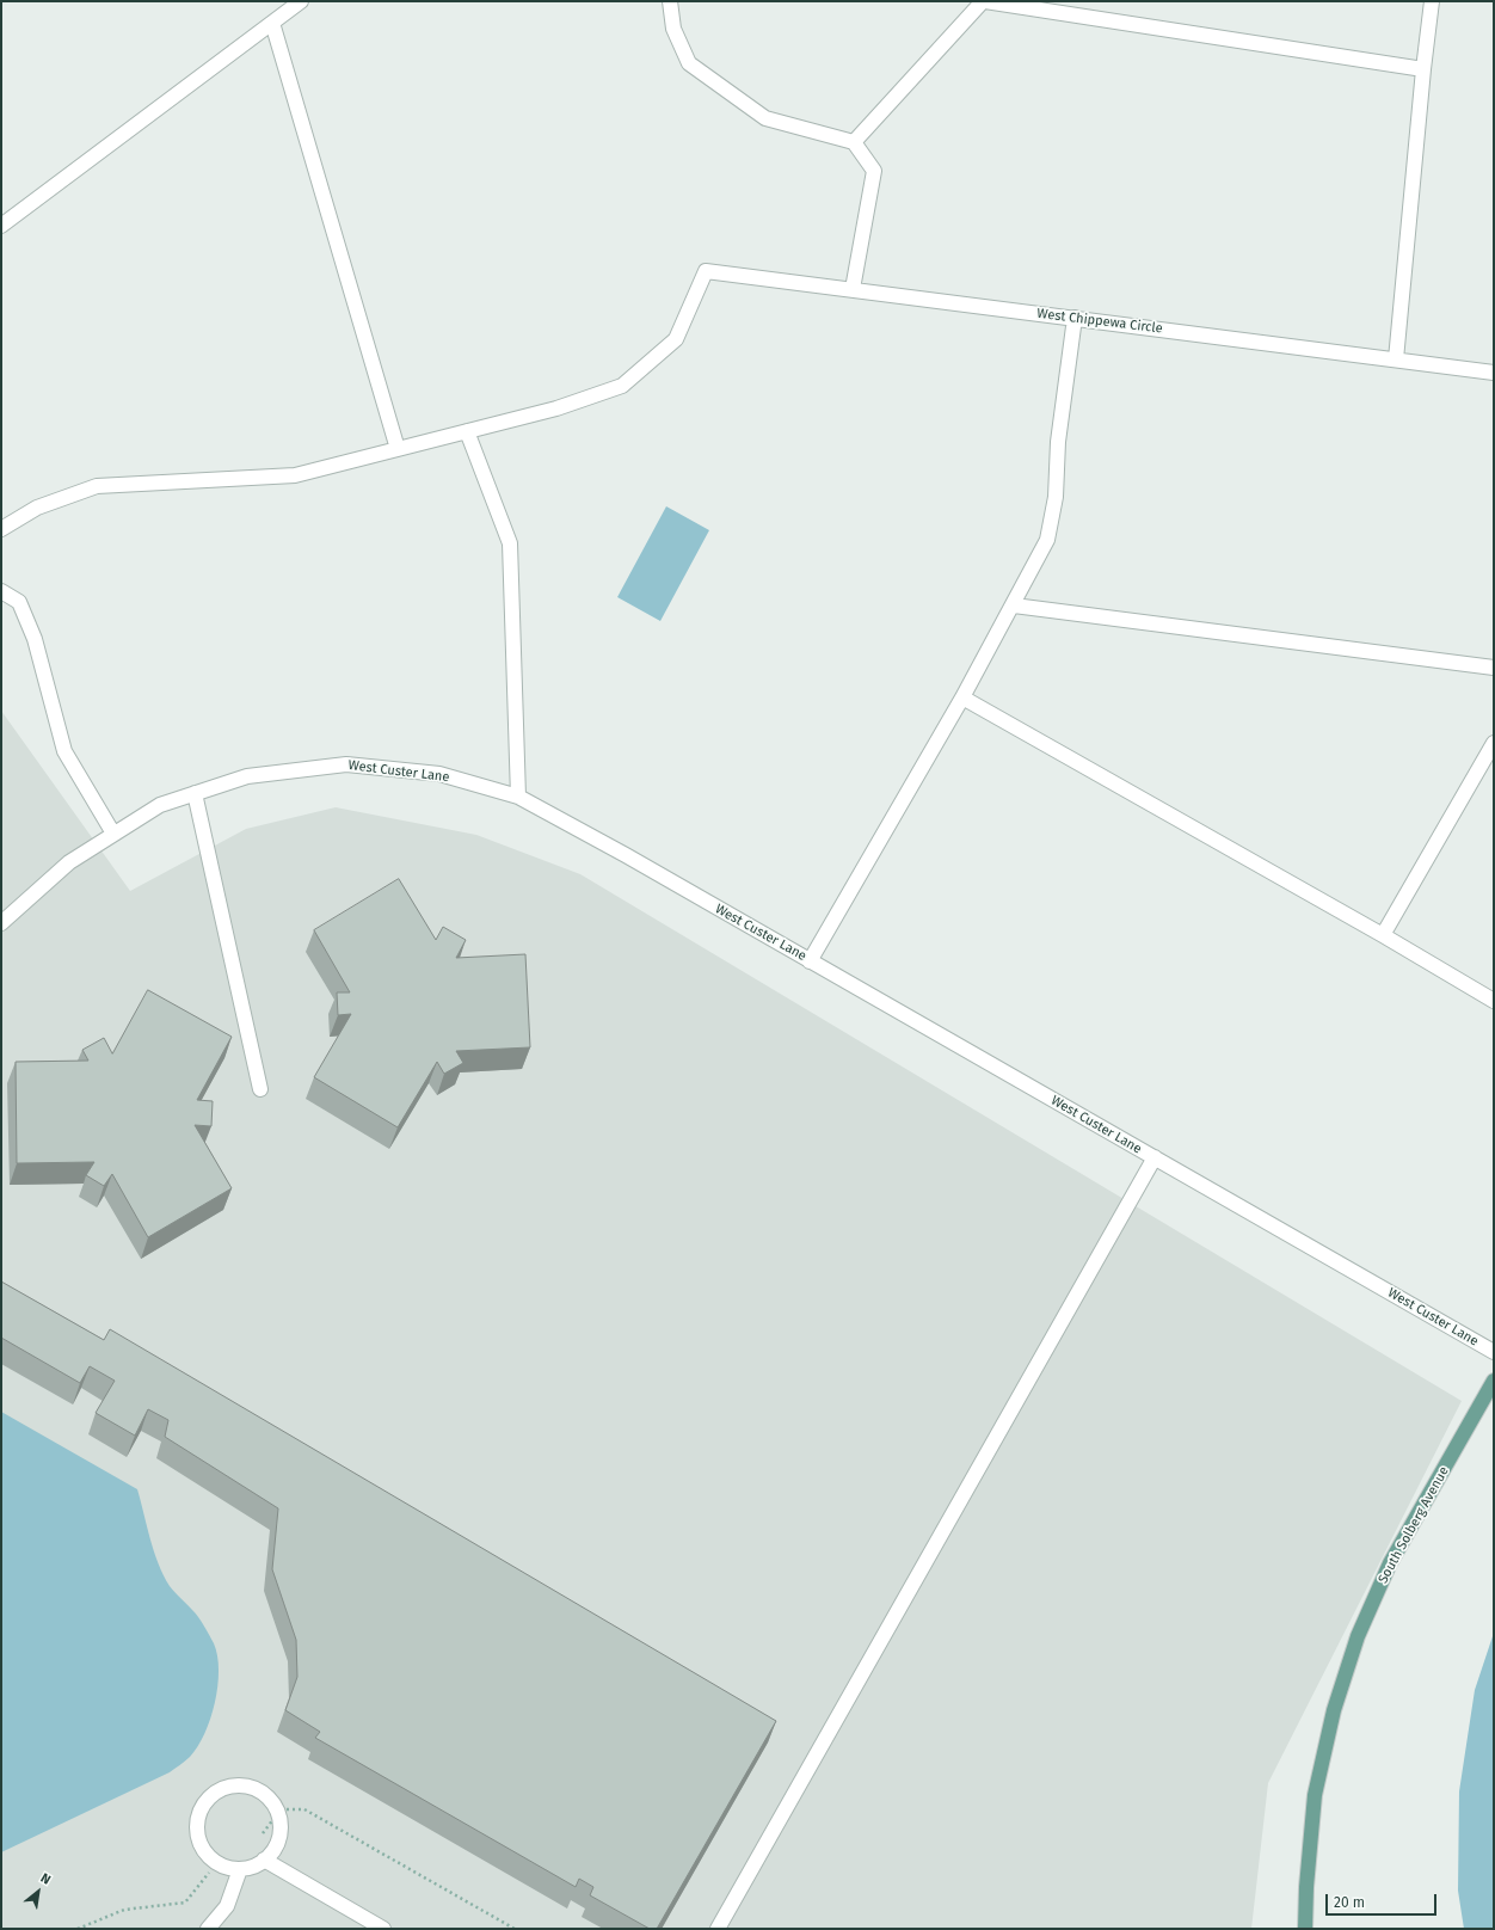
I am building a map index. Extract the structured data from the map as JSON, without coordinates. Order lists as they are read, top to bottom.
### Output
{
  "streets": {
    "main road": ["South Solberg Avenue"],
    "street": ["West Chippewa Circle", "West Custer Lane"]
  },
  "scale_bar": "20 m",
  "north": "top right"
}
